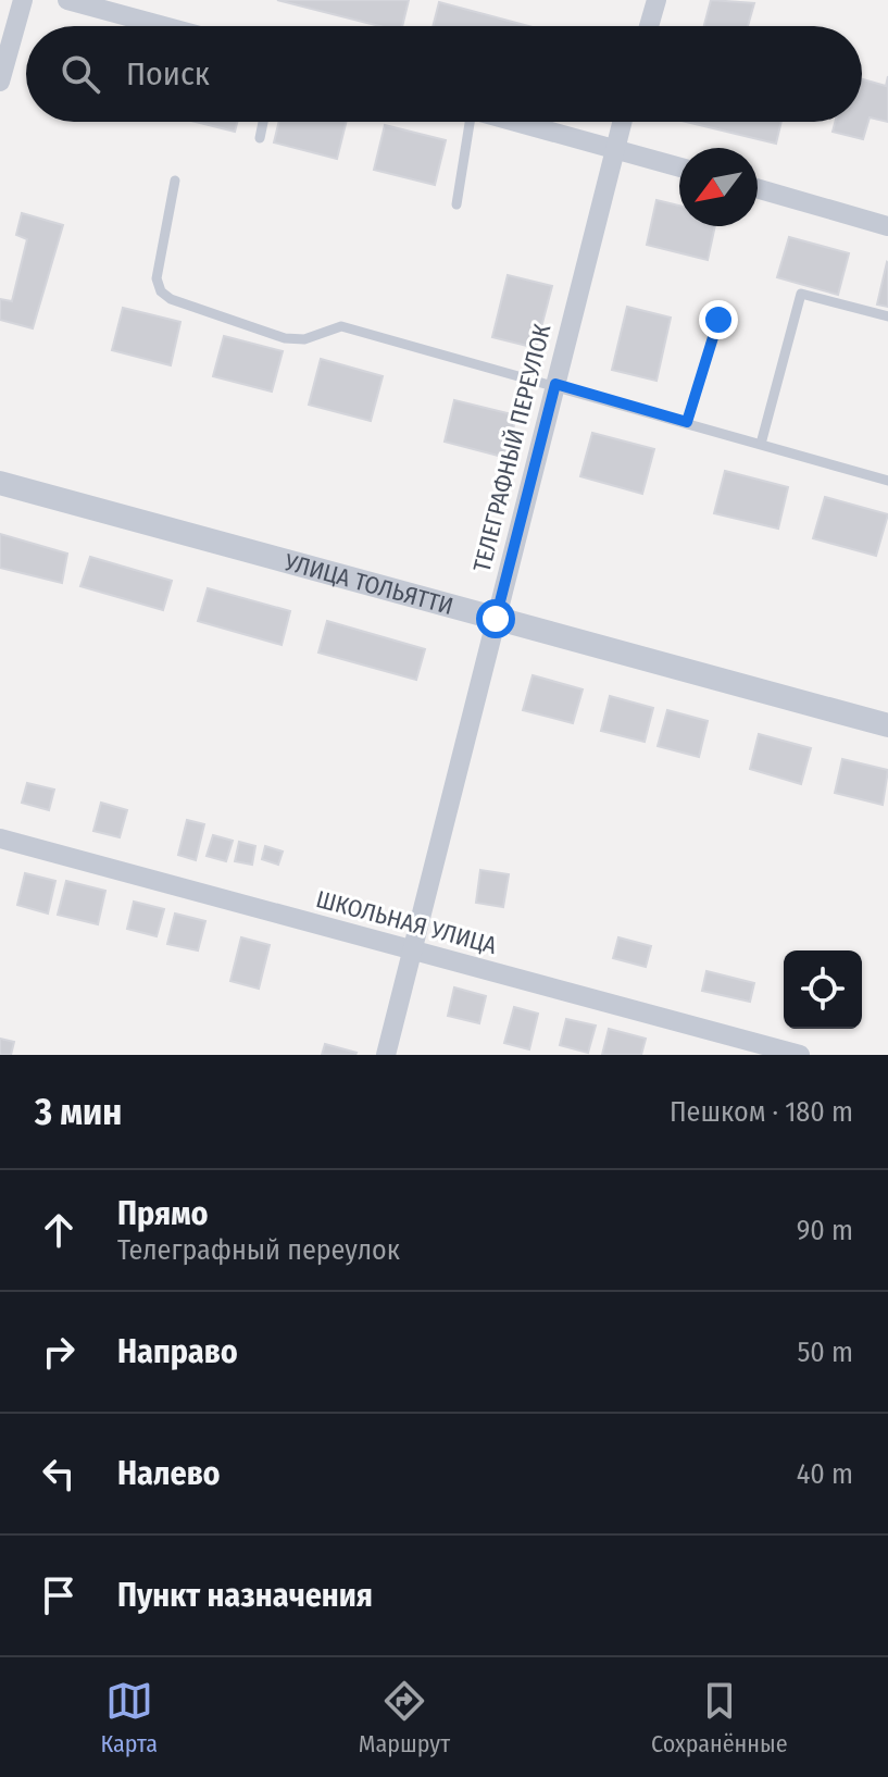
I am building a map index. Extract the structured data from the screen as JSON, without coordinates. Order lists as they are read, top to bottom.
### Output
{
  "streets": {
    "street": ["ТЕЛЕГРАФНЫЙ ПЕРЕУЛОК", "УЛИЦА ТОЛЬЯТТИ", "ШКОЛЬНАЯ УЛИЦА"]
  },
  "crossings": [
    ["ТЕЛЕГРАФНЫЙ ПЕРЕУЛОК", "УЛИЦА ТОЛЬЯТТИ"],
    ["ТЕЛЕГРАФНЫЙ ПЕРЕУЛОК", "ШКОЛЬНАЯ УЛИЦА"]
  ],
  "north": "bottom left",
  "page": {
    "search": "Поиск",
    "heading": ["3 мин", "Пешком · 180 m"],
    "list": [
      ["Прямо", "Телеграфный переулок", "90 m"],
      ["Направо", "50 m"],
      ["Налево", "40 m"],
      "Пункт назначения"
    ],
    "nav": ["Карта", "Маршрут", "Сохранённые"]
  }
}
